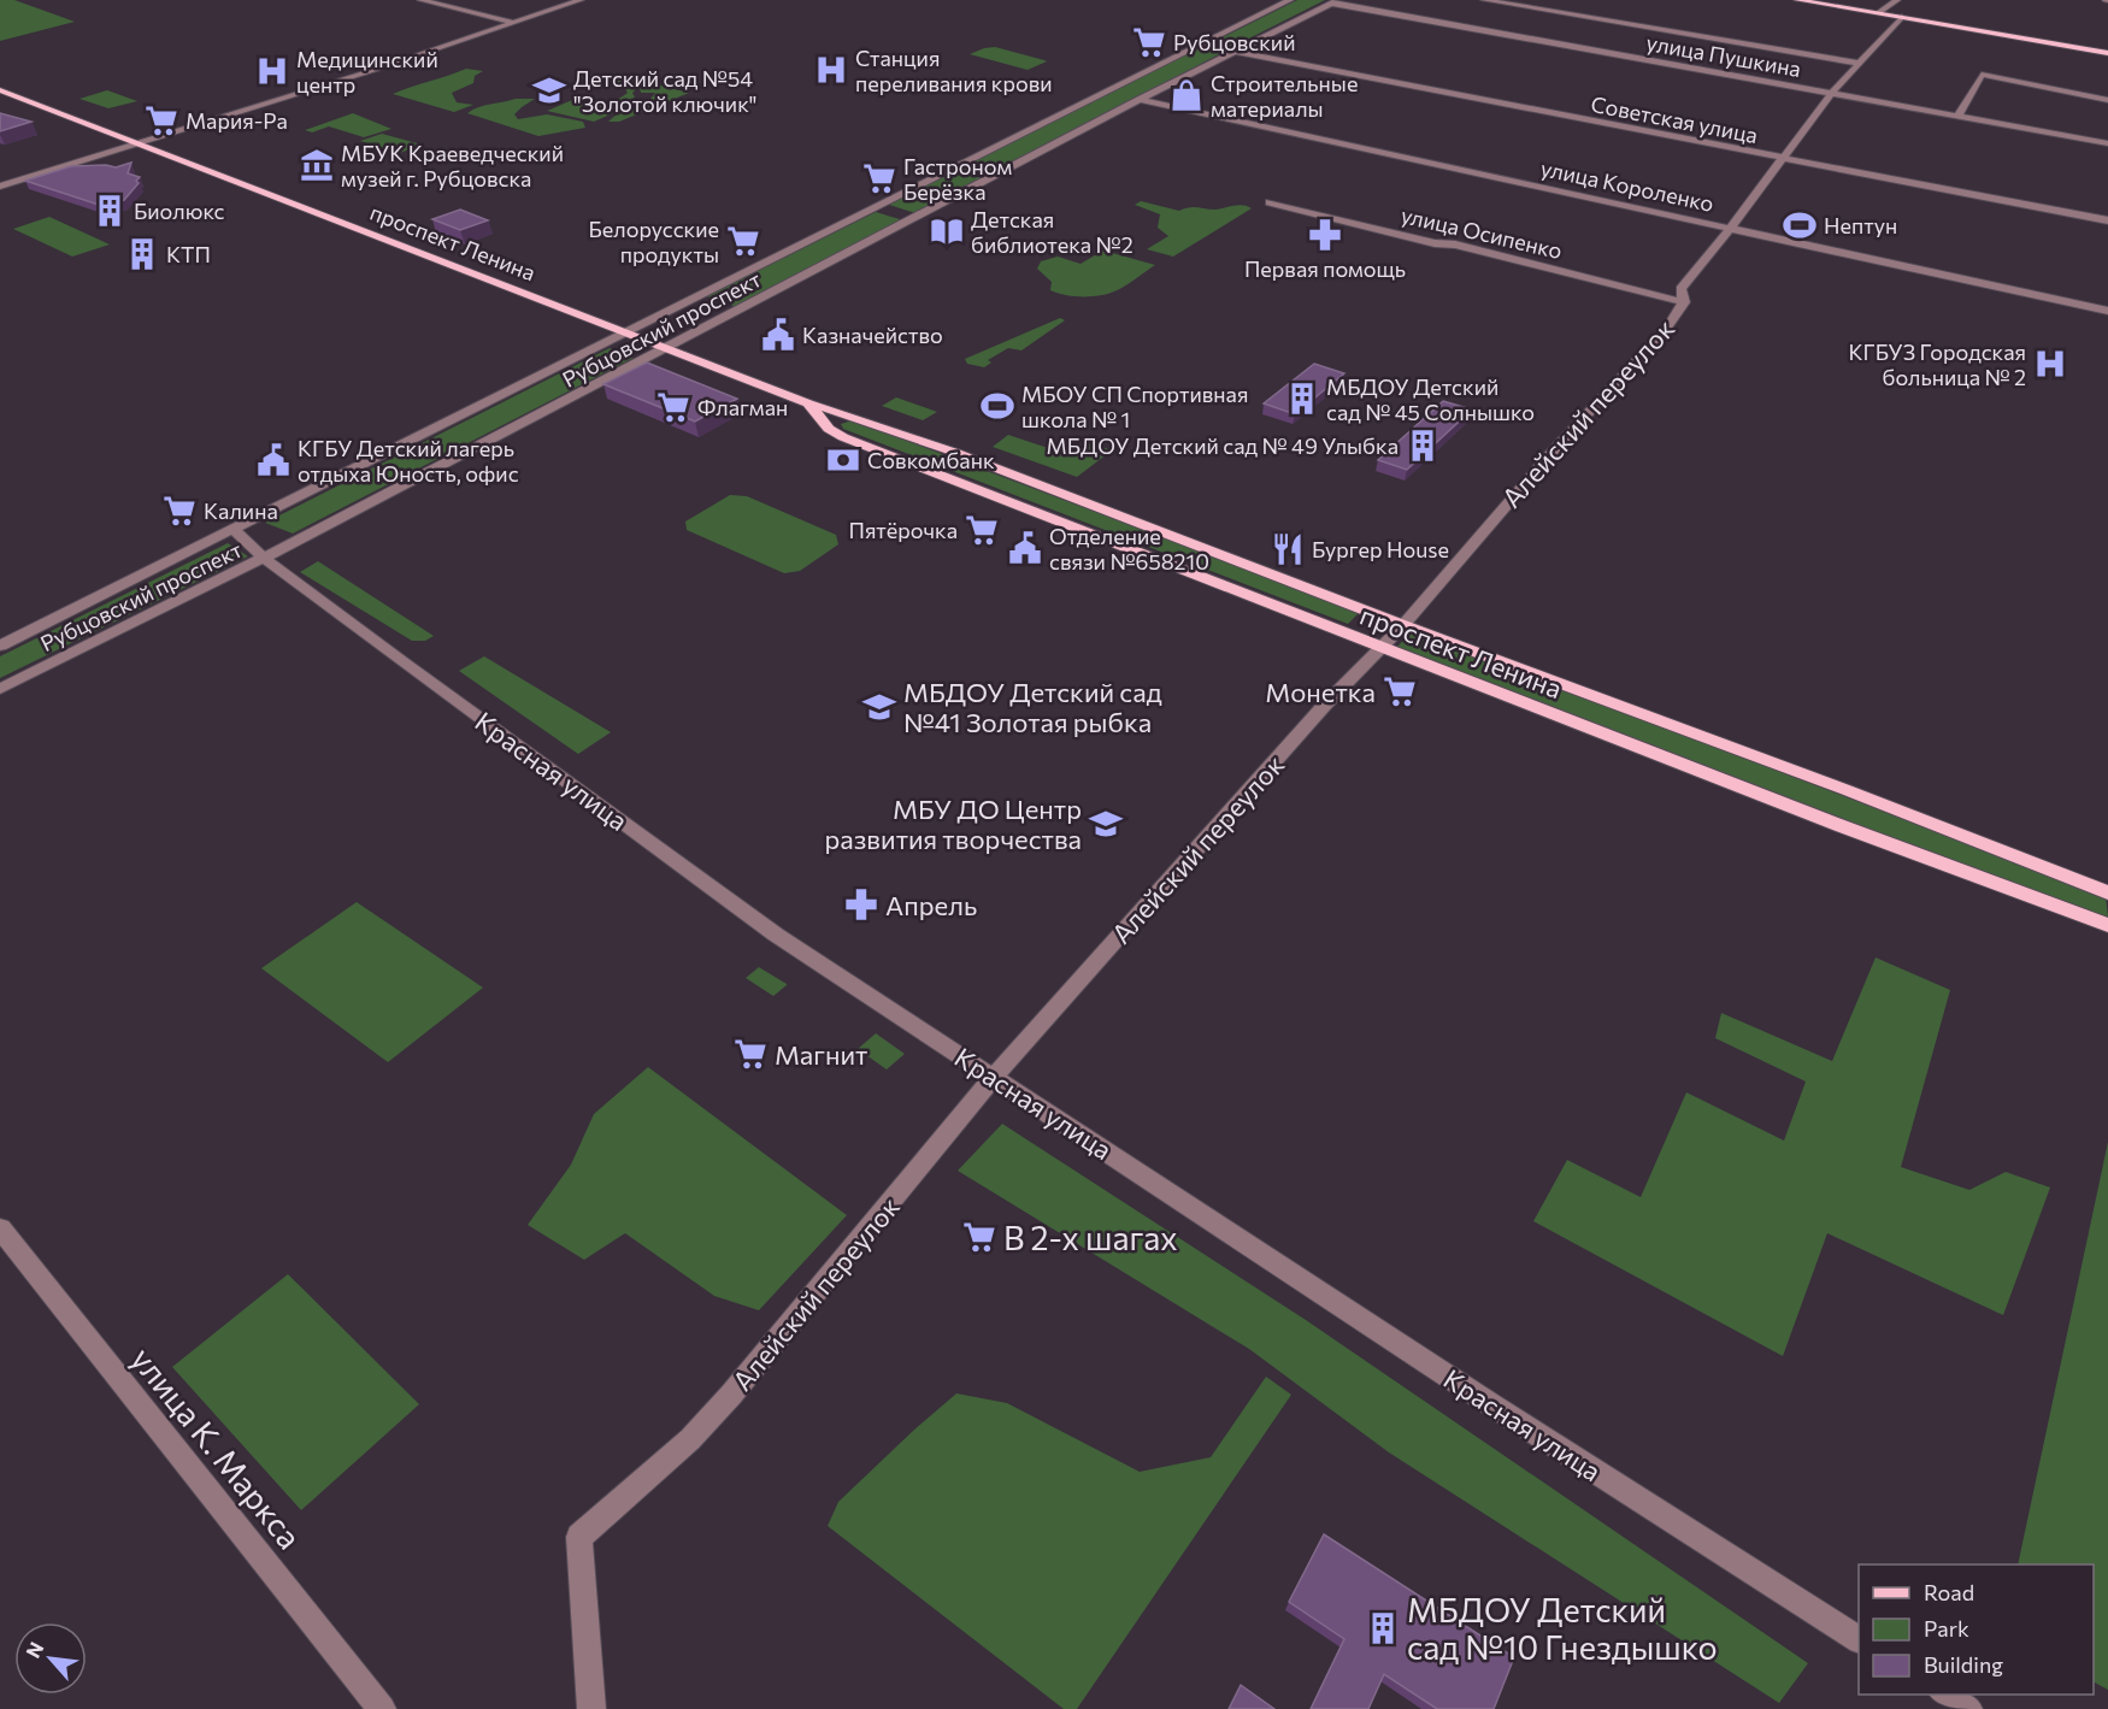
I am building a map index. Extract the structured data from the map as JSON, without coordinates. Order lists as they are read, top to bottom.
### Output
{
  "streets": {
    "main road": ["проспект Ленина"],
    "street": [
      "улица Пушкина",
      "Советская улица",
      "улица Короленко",
      "улица Осипенко",
      "Рубцовский проспект",
      "Алейский переулок",
      "Красная улица",
      "улица К. Маркса"
    ]
  },
  "crossings": [
    ["улица Пушкина", "Рубцовский проспект"],
    ["улица Пушкина", "Алейский переулок"],
    ["Советская улица", "Рубцовский проспект"],
    ["Советская улица", "Алейский переулок"],
    ["улица Короленко", "Рубцовский проспект"],
    ["улица Короленко", "Алейский переулок"],
    ["улица Осипенко", "Алейский переулок"],
    ["проспект Ленина", "Рубцовский проспект"],
    ["проспект Ленина", "Алейский переулок"],
    ["Рубцовский проспект", "Красная улица"],
    ["Алейский переулок", "Красная улица"]
  ],
  "places": {
    "supermarket": [
      "Рубцовский",
      "Мария-Ра",
      "Гастроном Берёзка",
      "Белорусские продукты",
      "Флагман",
      "Калина",
      "Пятёрочка",
      "Монетка",
      "Магнит",
      "В 2-х шагах"
    ],
    "hospital": ["Станция переливания крови", "Медицинский центр", "КГБУЗ Городская больница № 2"],
    "school or university": ["Детский сад №54 \"Золотой ключик\"", "МБДОУ Детский сад №41 Золотая рыбка", "МБУ ДО Центр развития творчества"],
    "shop": ["Строительные материалы"],
    "museum": ["МБУК Краеведческий музей г. Рубцовска"],
    "building": [
      "Биолюкс",
      "КТП",
      "МБДОУ Детский сад № 45 Солнышко",
      "МБДОУ Детский сад № 49 Улыбка",
      "МБДОУ Детский сад №10 Гнездышко"
    ],
    "sports": ["Нептун", "МБОУ СП Спортивная школа № 1"],
    "library": ["Детская библиотека №2"],
    "pharmacy": ["Первая помощь", "Апрель"],
    "public building": ["Казначейство", "КГБУ Детский лагерь отдыха Юность, офис", "Отделение связи №658210"],
    "bank": ["Совкомбанк"],
    "restaurant": ["Бургер House"]
  },
  "legend": ["Road", "Park", "Building"],
  "north": "top left"
}
